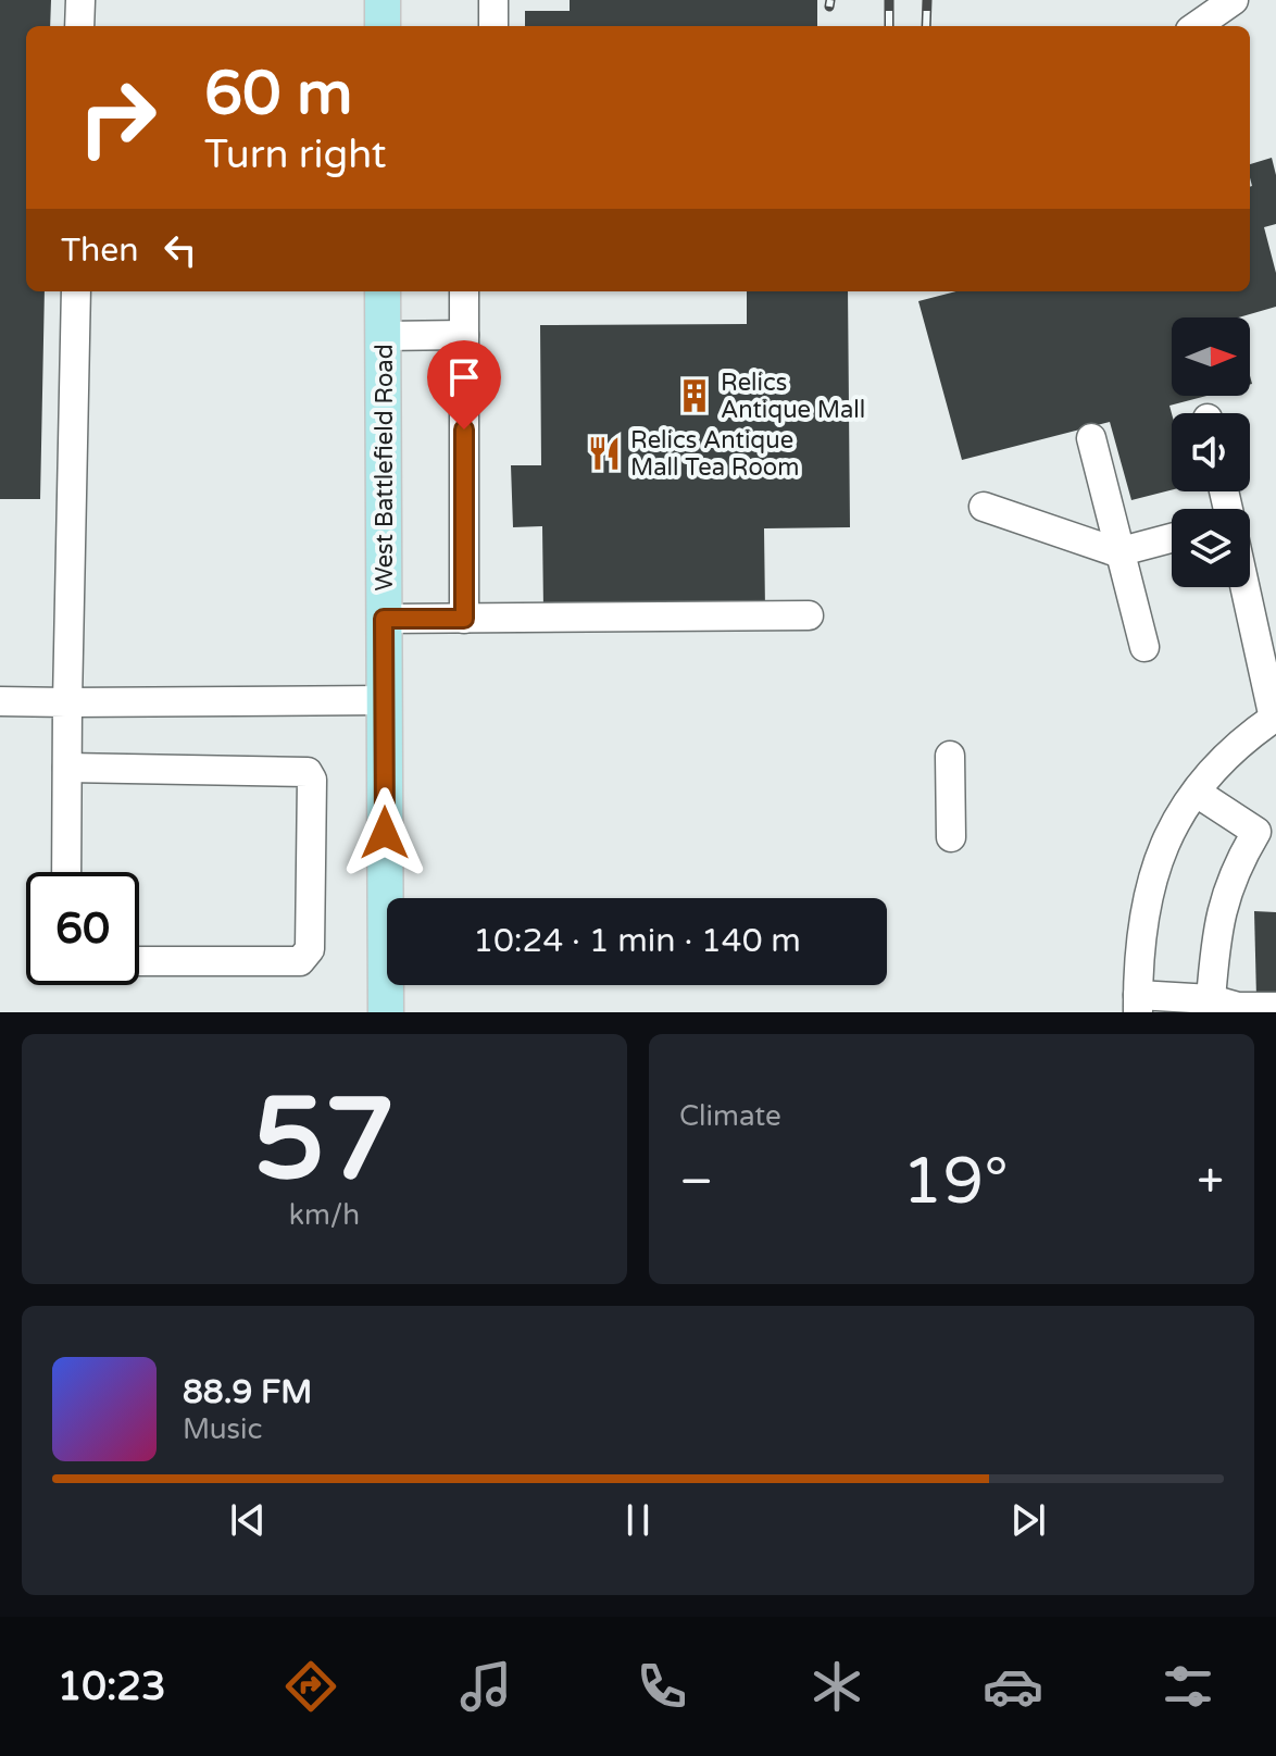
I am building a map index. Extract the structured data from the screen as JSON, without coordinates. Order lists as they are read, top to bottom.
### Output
{
  "streets": {
    "main road": ["West Battlefield Road"]
  },
  "places": {
    "building": ["Relics Antique Mall"],
    "restaurant": ["Relics Antique Mall Tea Room"]
  },
  "north": "right",
  "page": {
    "turn": ["60 m", "Turn right"],
    "then": "Then",
    "limit": "60",
    "trip": "10:24 · 1 min · 140 m",
    "tile": [
      ["57", "km/h"],
      "Climate"
    ],
    "heat": ["−", "19°", "+"],
    "song": ["88.9 FM", "Music"],
    "tabs": "10:23"
  }
}
